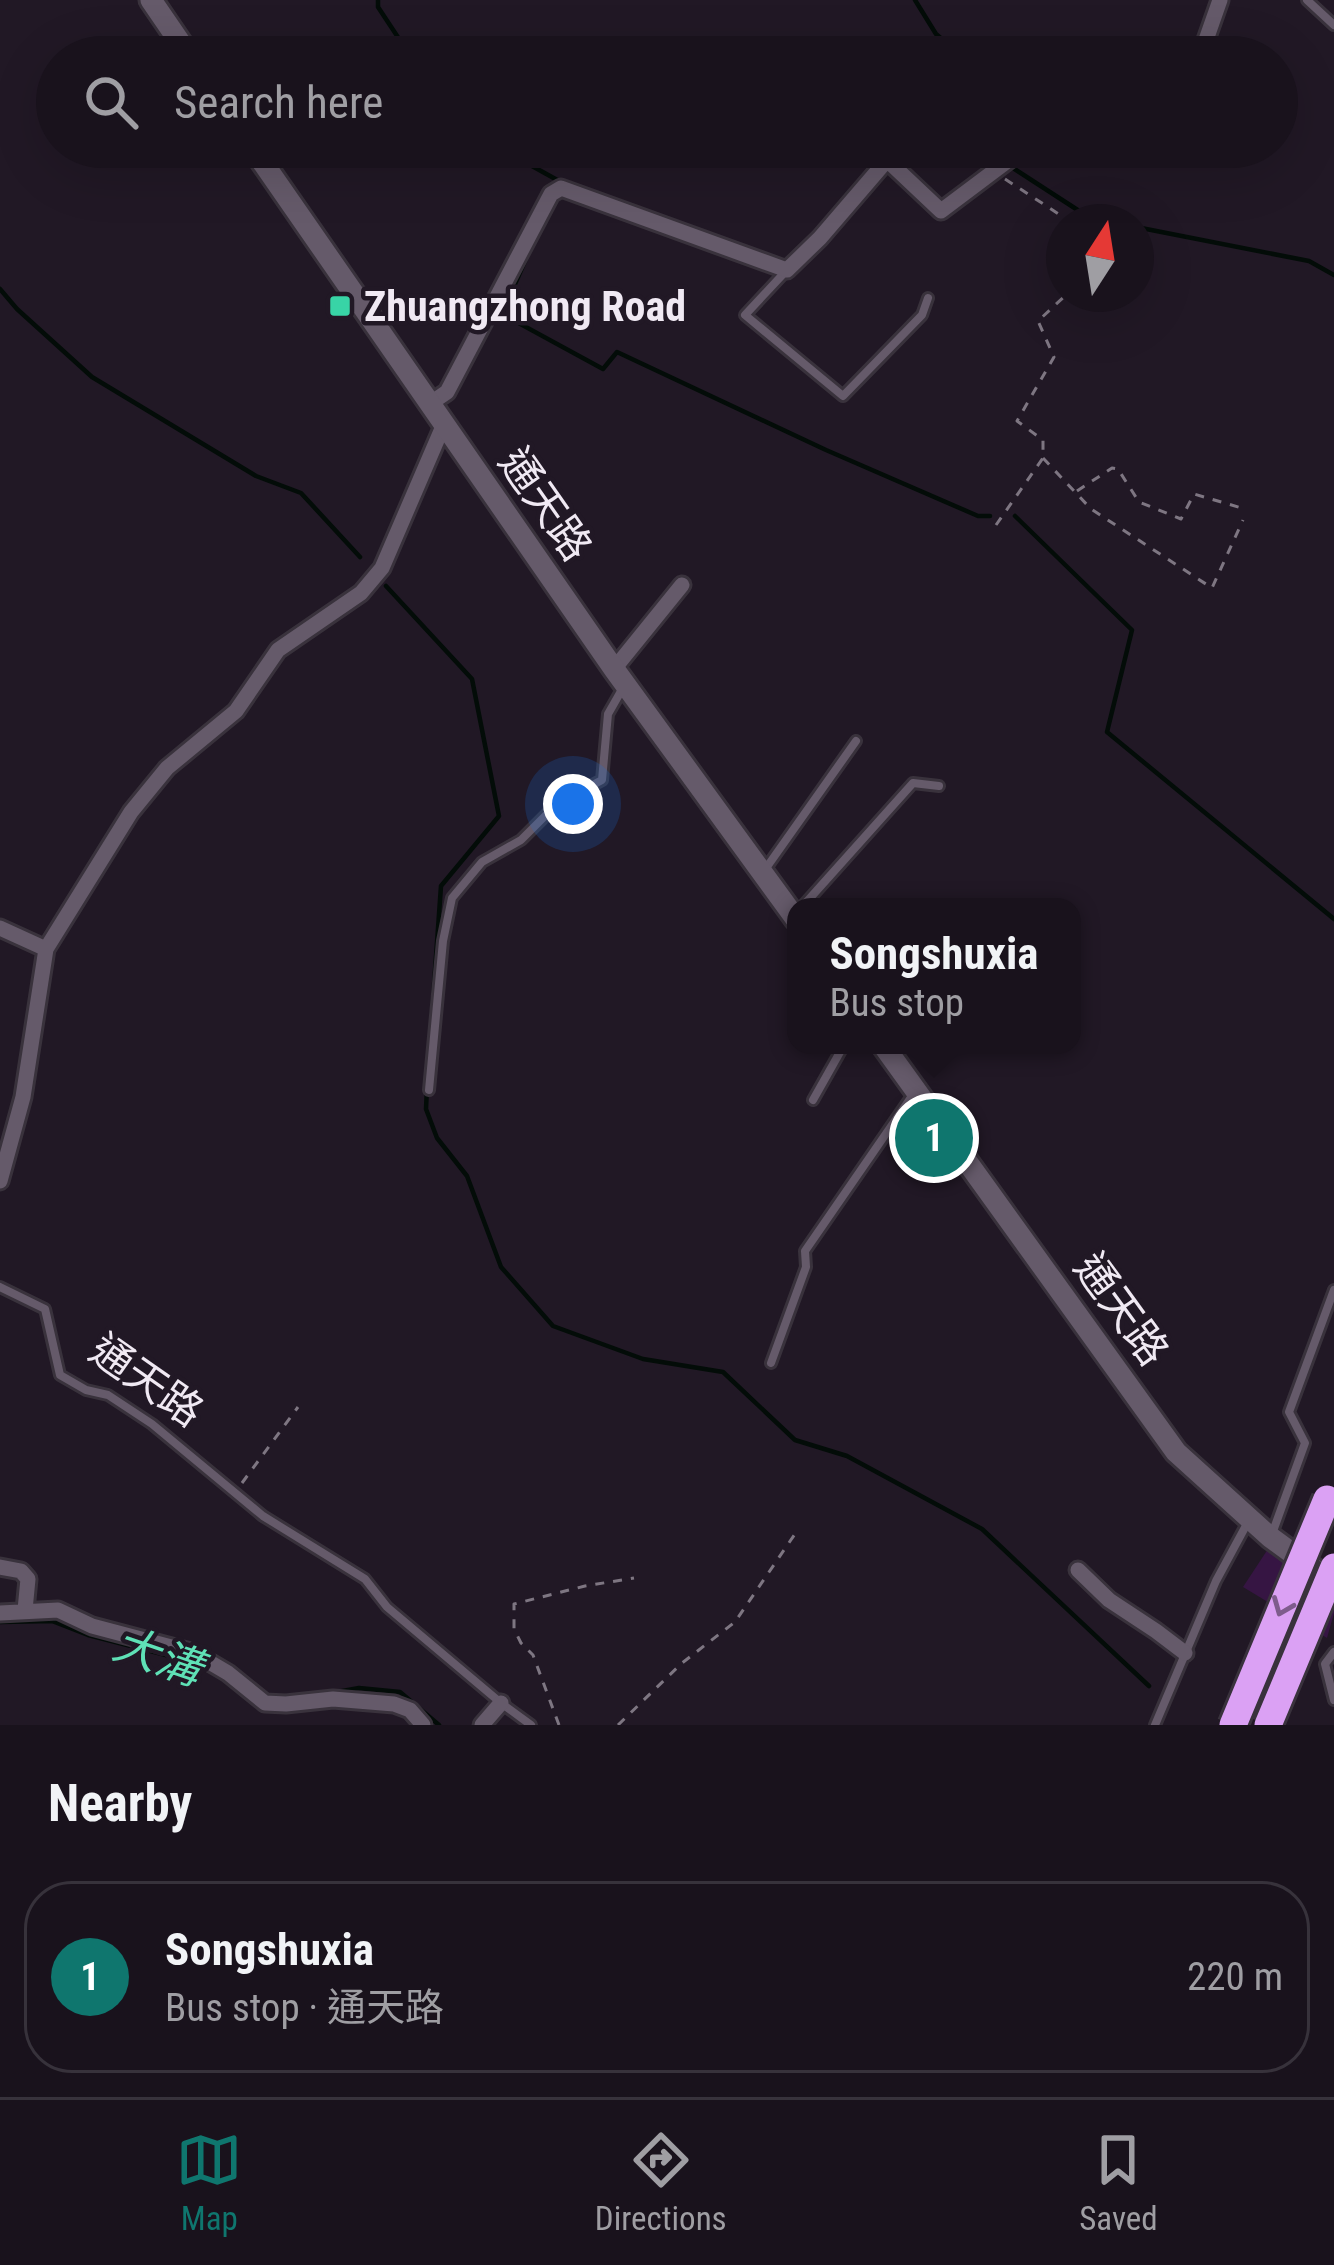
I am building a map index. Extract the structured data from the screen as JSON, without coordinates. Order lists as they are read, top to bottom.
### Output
{
  "streets": {
    "street": ["通天路"]
  },
  "water": ["大溝"],
  "places": {
    "transit": ["Zhuangzhong Road"]
  },
  "north": "top",
  "page": {
    "search": "Search here",
    "popup": ["Songshuxia", "Bus stop"],
    "pins": "1",
    "heading": "Nearby",
    "list": [
      {
        "mark": "1",
        "name": "Songshuxia",
        "note": "Bus stop · 通天路",
        "value": "220 m"
      }
    ],
    "nav": ["Map", "Directions", "Saved"]
  }
}
